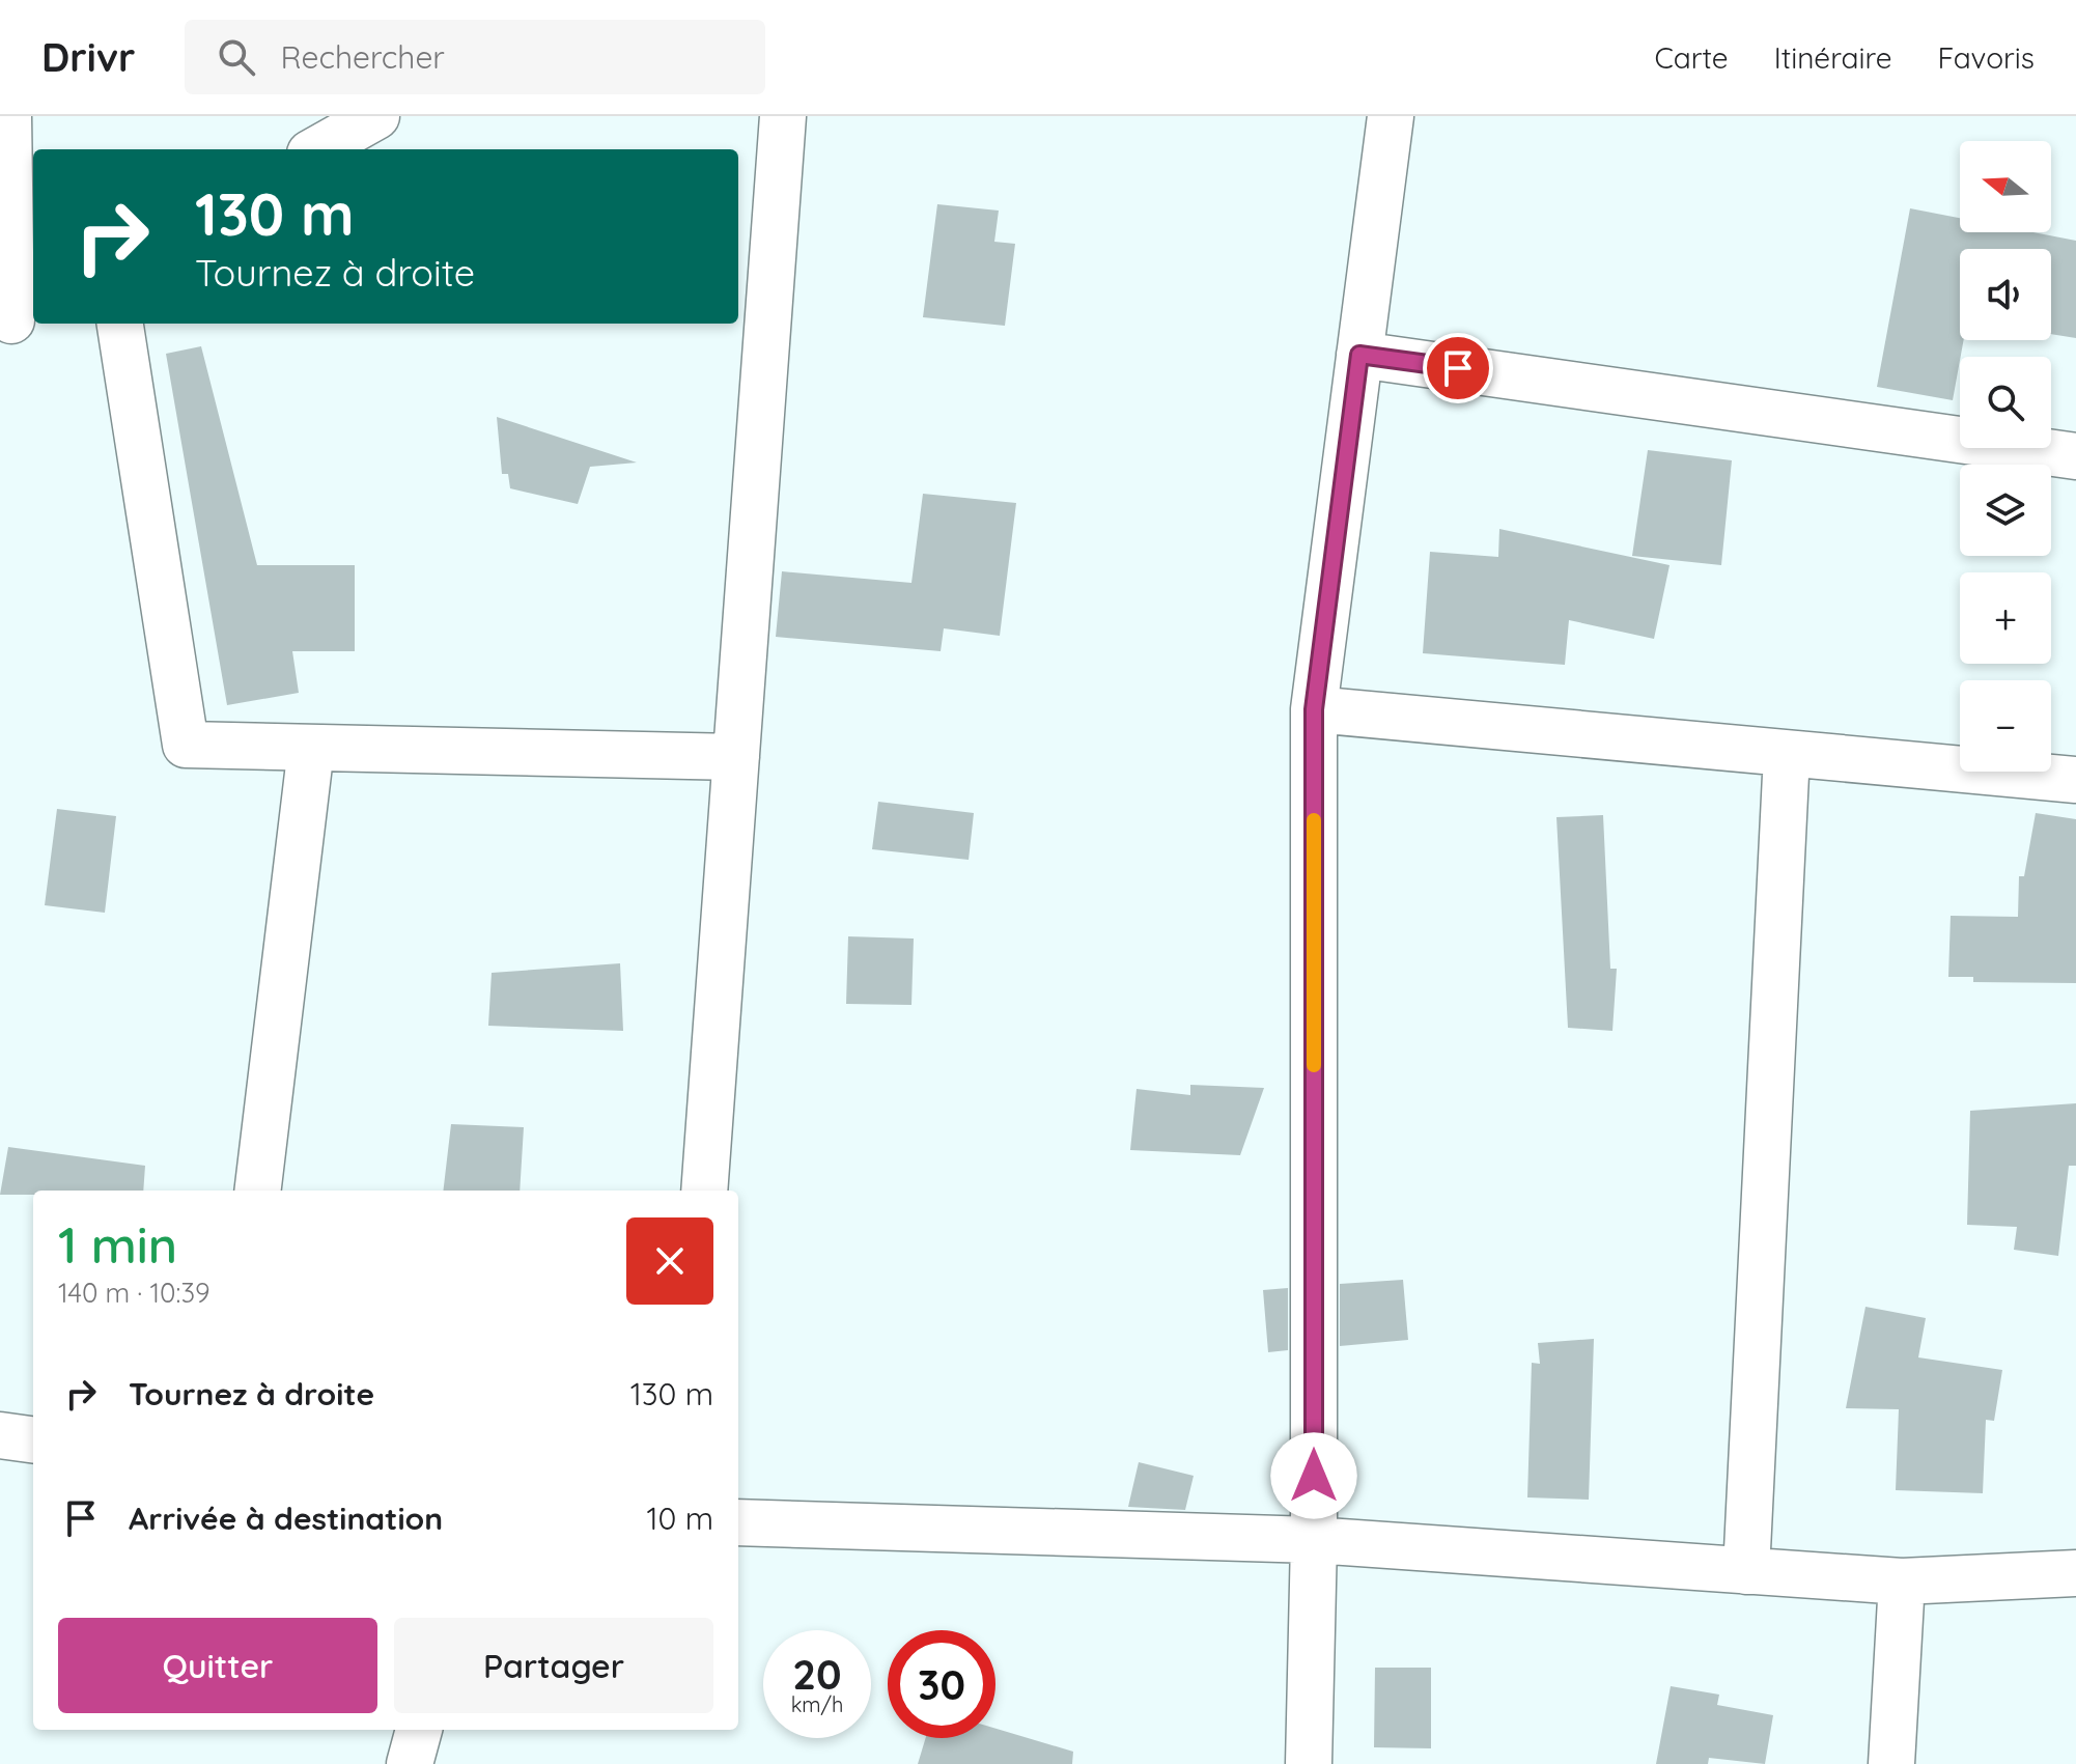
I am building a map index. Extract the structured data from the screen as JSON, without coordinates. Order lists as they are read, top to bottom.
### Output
{
  "north": "left",
  "page": {
    "header": "Drivr",
    "search": "Rechercher",
    "nav": ["Carte", "Itinéraire", "Favoris"],
    "map_buttons": ["+", "−"],
    "turn": ["130 m", "Tournez à droite"],
    "heading": ["1 min", "140 m · 10:39"],
    "list": [
      {
        "name": "Tournez à droite",
        "value": "130 m"
      },
      {
        "name": "Arrivée à destination",
        "value": "10 m"
      }
    ],
    "buttons": ["Quitter", "Partager"],
    "speed": "20 km/h",
    "limit": "30"
  }
}
